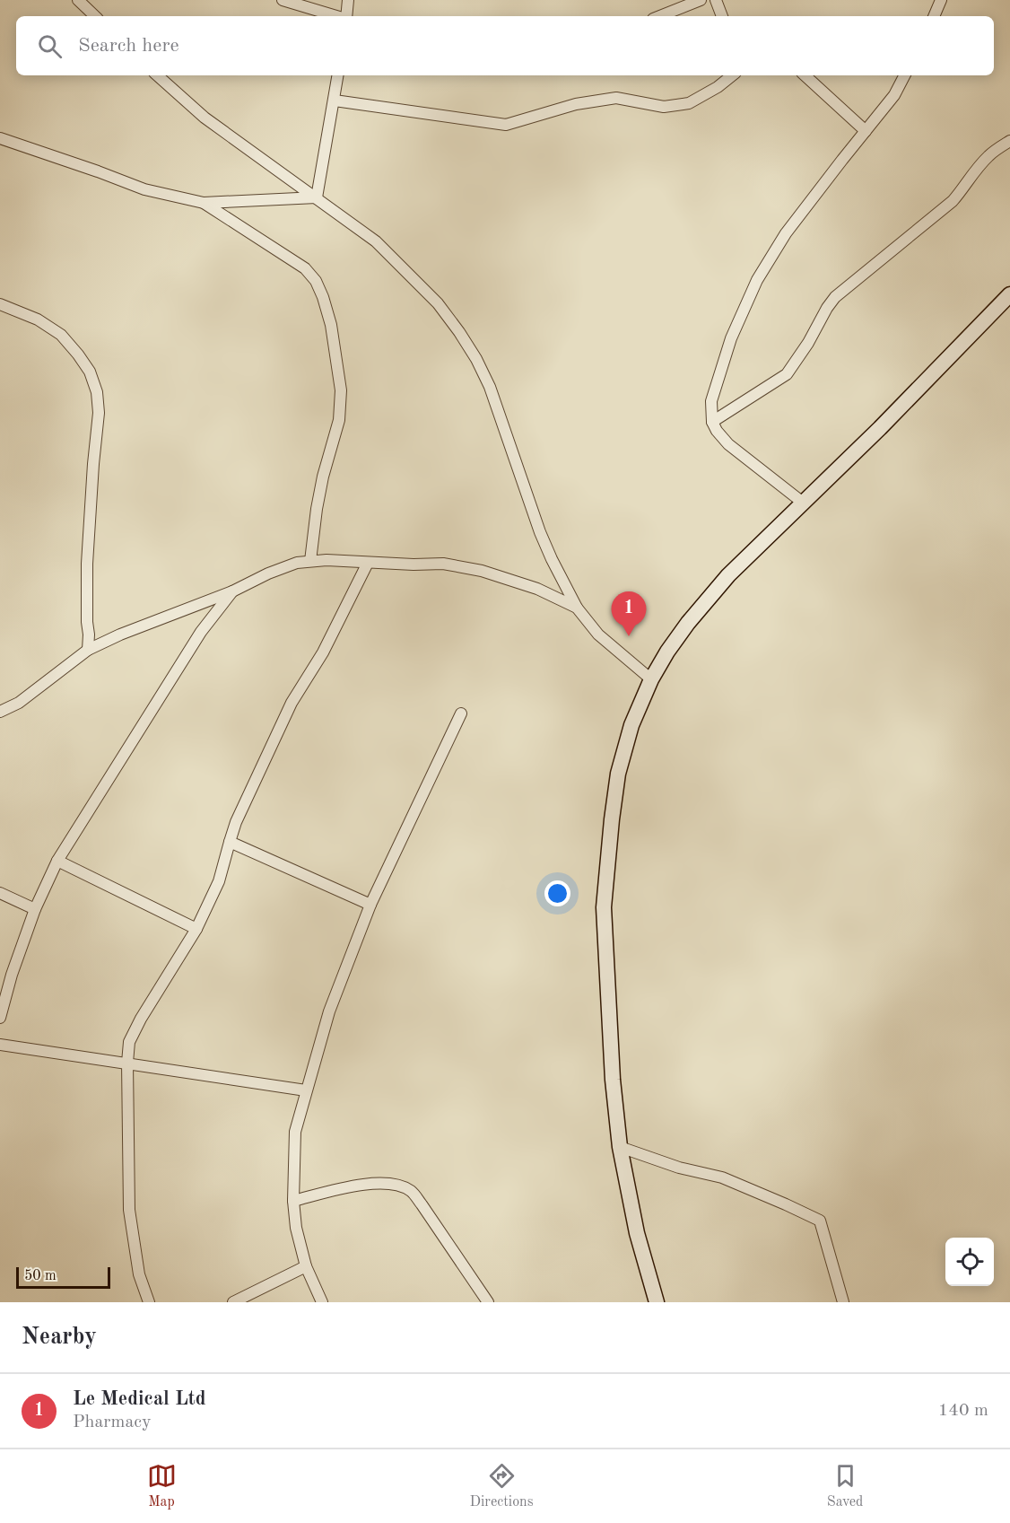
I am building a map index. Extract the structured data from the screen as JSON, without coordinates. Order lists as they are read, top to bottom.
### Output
{
  "scale_bar": "50 m",
  "page": {
    "search": "Search here",
    "pins": "1",
    "scale": "50 m",
    "heading": "Nearby",
    "list": [
      {
        "mark": "1",
        "name": "Le Medical Ltd",
        "note": "Pharmacy",
        "value": "140 m"
      }
    ],
    "nav": ["Map", "Directions", "Saved"]
  }
}
